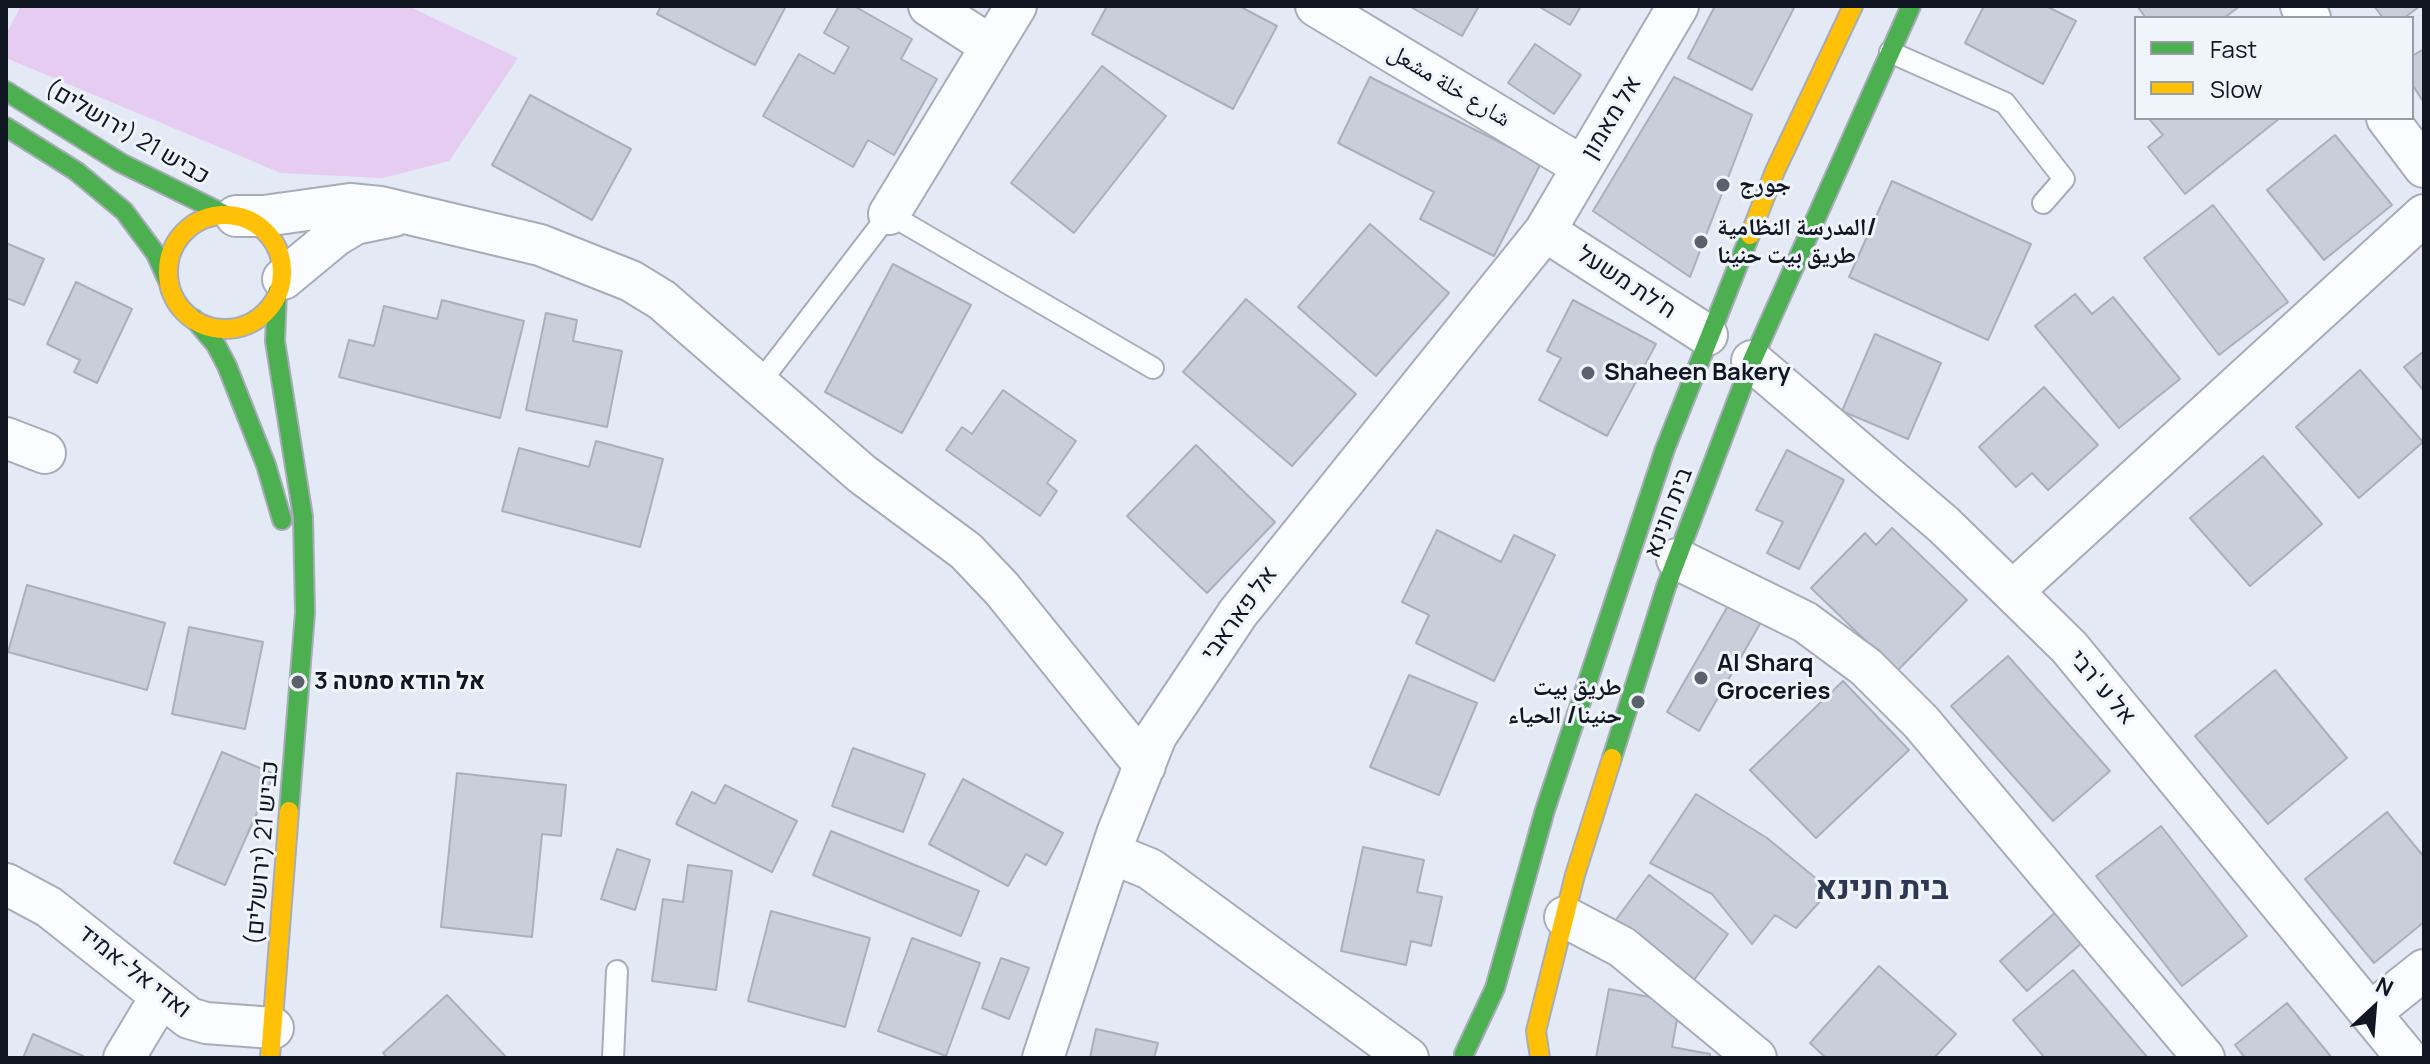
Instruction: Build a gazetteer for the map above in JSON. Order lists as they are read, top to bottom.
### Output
{
  "streets": {
    "street": [
      "شارع خلة مشعل",
      "אל מאמון",
      "כביש 21 (ירושלים)",
      "ח'לת משעל",
      "בית חנינא",
      "אל פאראבי",
      "אל ע 'רבי",
      "ואדי אל-אמיד"
    ]
  },
  "crossings": [
    ["شارع خلة مشعل", "אל מאמון"],
    ["אל מאמון", "ח'לת משעל"],
    ["אל מאמון", "אל פאראבי"],
    ["כביש 21 (ירושלים)", "ואדי אל-אמיד"],
    ["ח'לת משעל", "בית חנינא"],
    ["ח'לת משעל", "אל פאראבי"],
    ["בית חנינא", "אל ע 'רבי"]
  ],
  "districts": ["בית חנינא"],
  "places": [
    "جورج",
    "المدرسة النظامية/ طريق بيت حنينا",
    "Shaheen Bakery",
    "Al Sharq Groceries",
    "אל הודא סמטה 3",
    "طريق بيت حنينا/ الحياء"
  ],
  "legend": ["Fast", "Slow"],
  "north": "top right"
}
